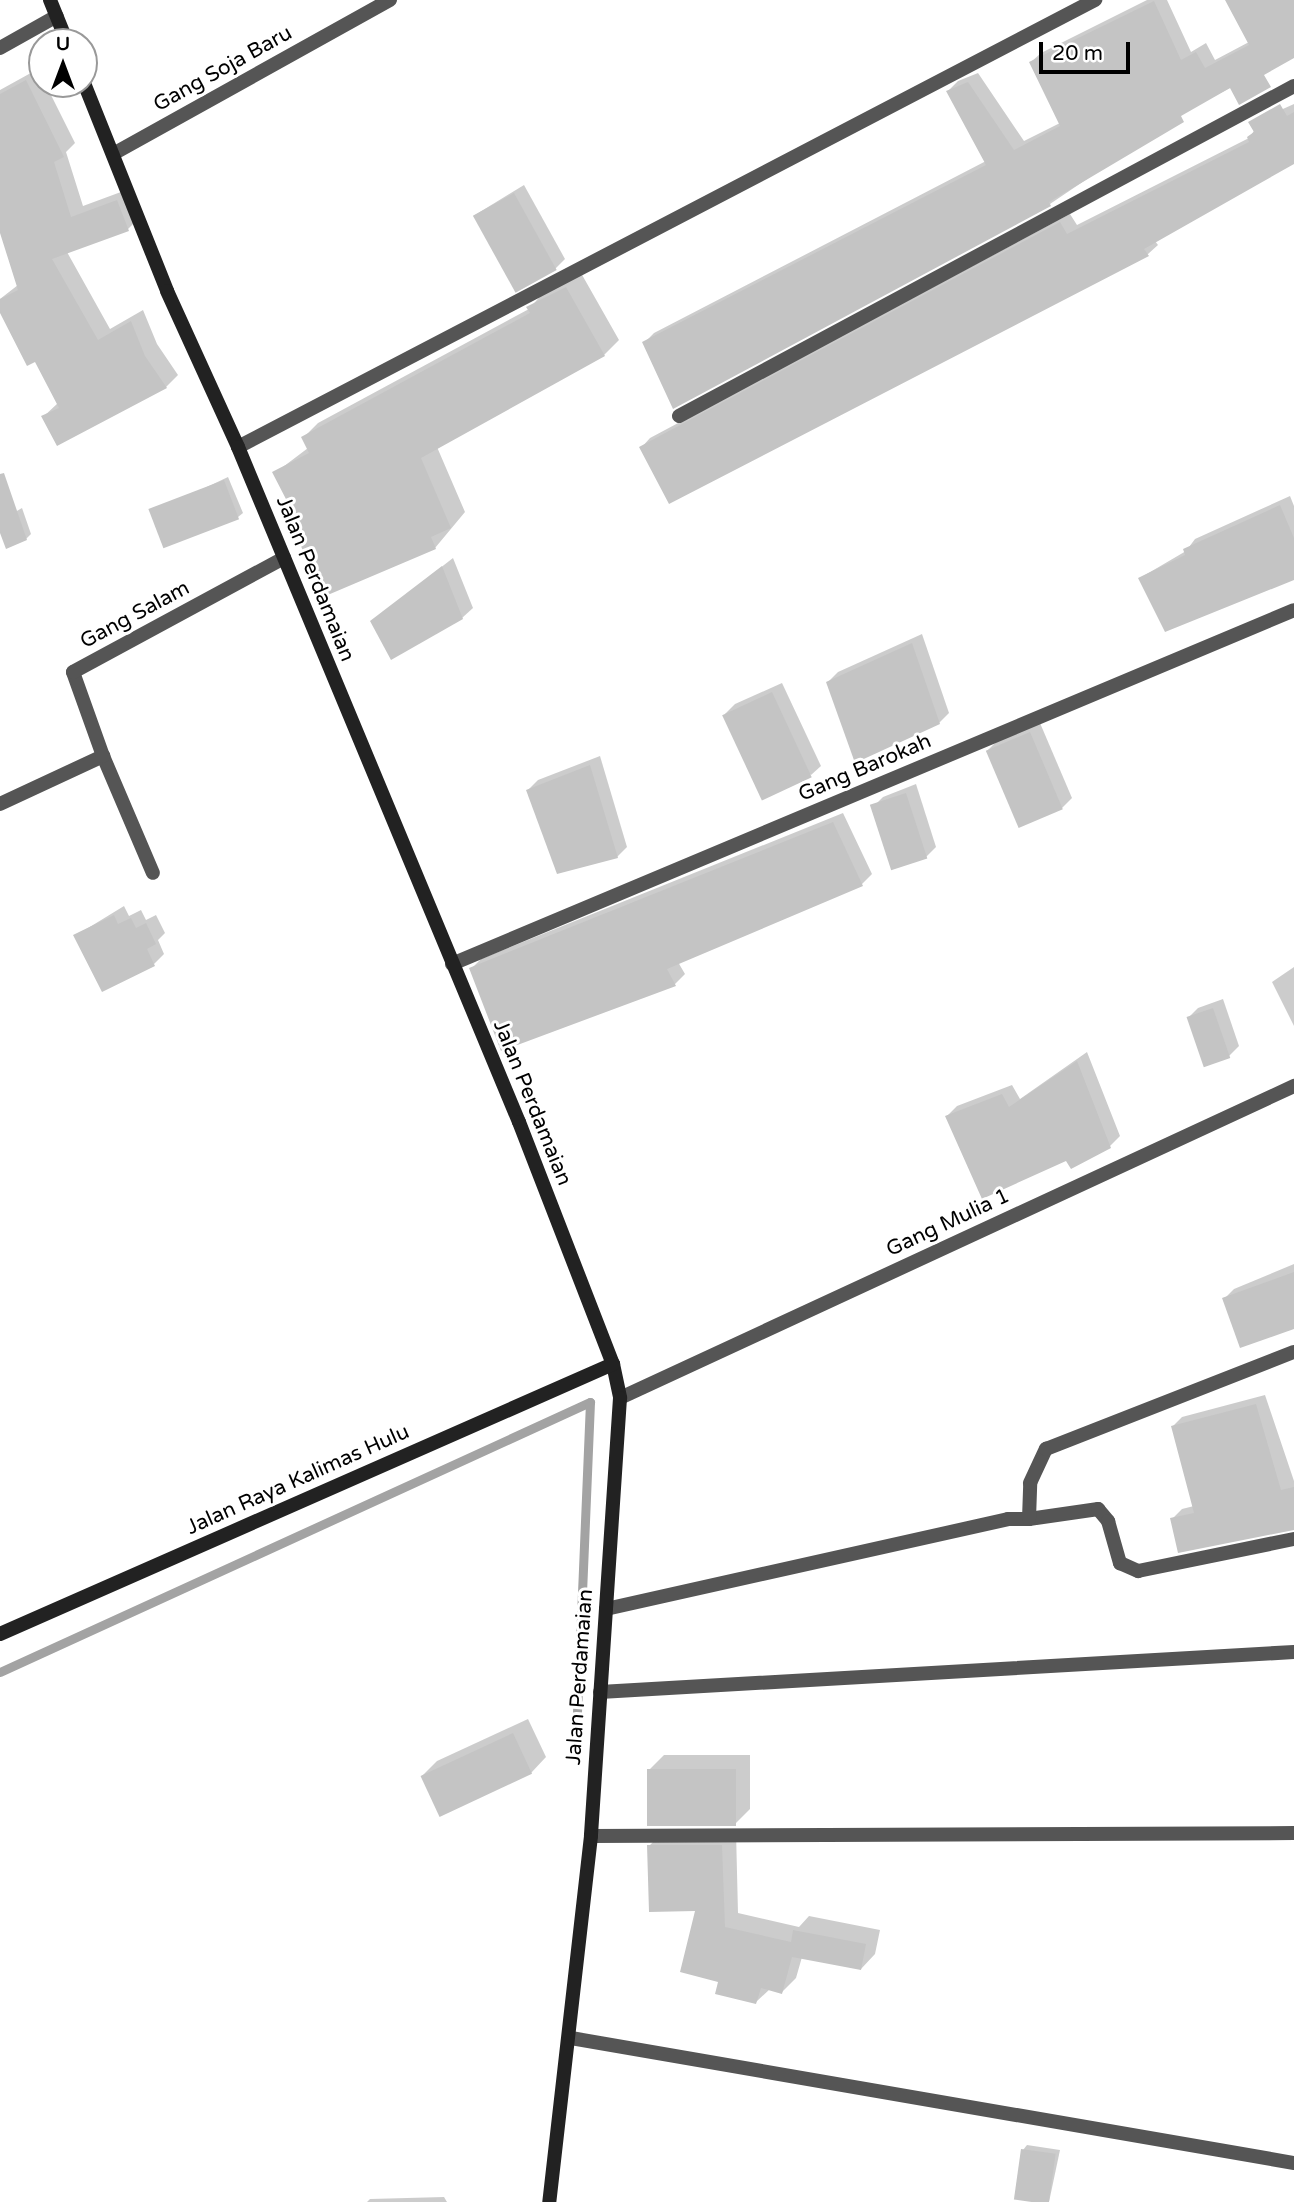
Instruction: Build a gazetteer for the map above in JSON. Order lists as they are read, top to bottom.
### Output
{
  "streets": {
    "street": [
      "Gang Soja Baru",
      "Jalan Perdamaian",
      "Gang Salam",
      "Gang Barokah",
      "Gang Mulia 1",
      "Jalan Raya Kalimas Hulu"
    ]
  },
  "crossings": [
    ["Gang Soja Baru", "Jalan Perdamaian"],
    ["Jalan Perdamaian", "Gang Salam"],
    ["Jalan Perdamaian", "Gang Barokah"],
    ["Jalan Perdamaian", "Gang Mulia 1"],
    ["Jalan Perdamaian", "Jalan Raya Kalimas Hulu"]
  ],
  "scale_bar": "20 m",
  "north": "top"
}
